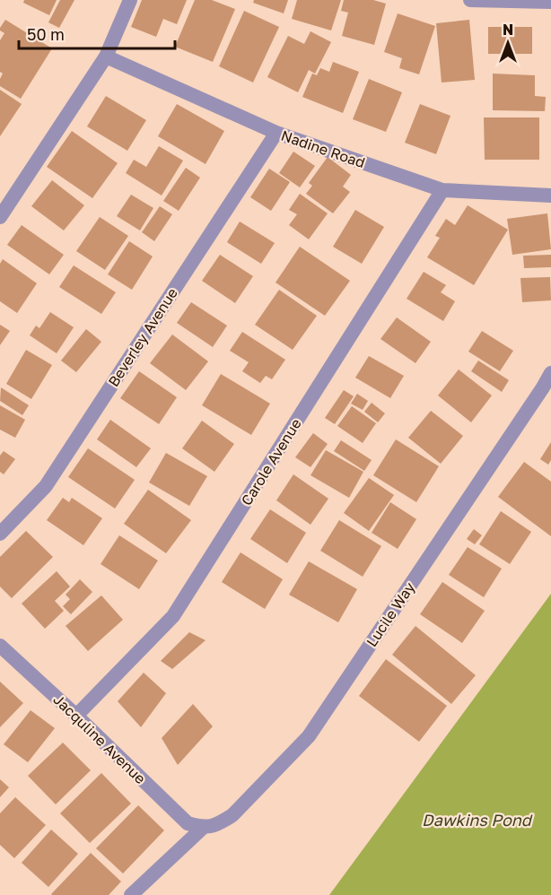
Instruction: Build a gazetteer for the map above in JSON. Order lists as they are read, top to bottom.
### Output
{
  "streets": {
    "street": [
      "Nadine Road",
      "Beverley Avenue",
      "Carole Avenue",
      "Lucile Way",
      "Jacquline Avenue"
    ]
  },
  "crossings": [
    ["Nadine Road", "Beverley Avenue"],
    ["Nadine Road", "Carole Avenue"],
    ["Carole Avenue", "Jacquline Avenue"],
    ["Lucile Way", "Jacquline Avenue"]
  ],
  "water": ["Dawkins Pond"],
  "scale_bar": "50 m",
  "north": "top"
}
